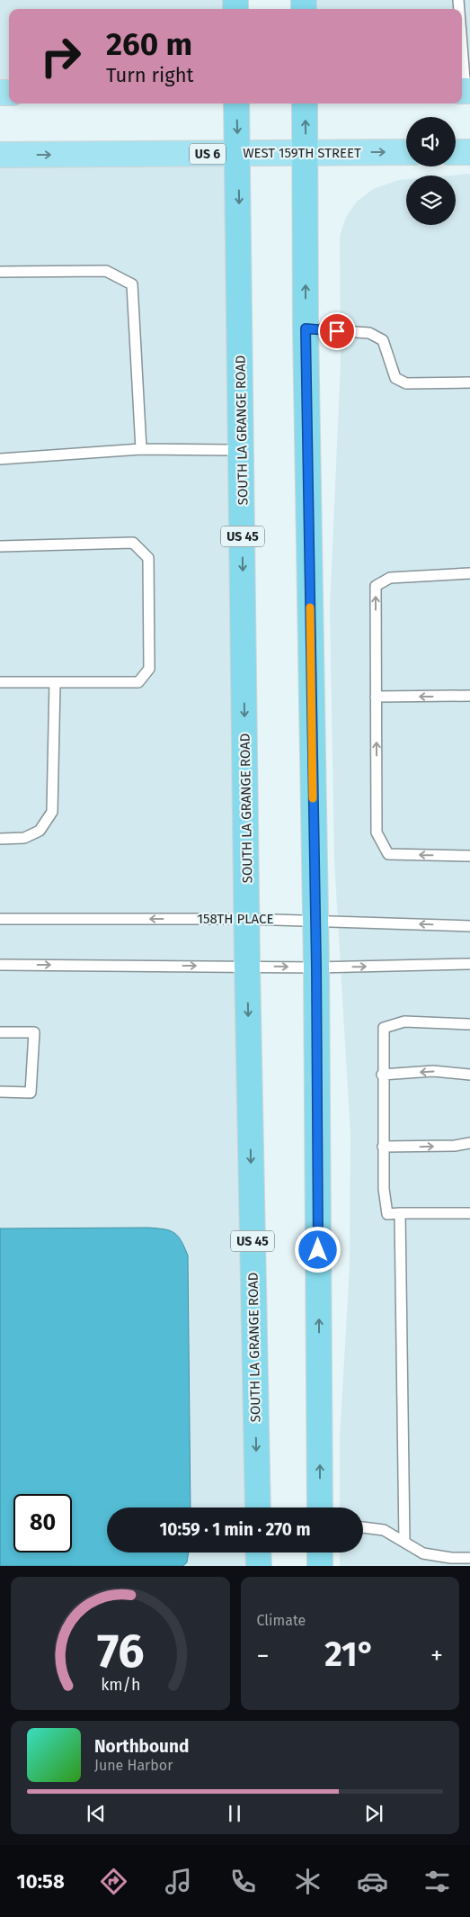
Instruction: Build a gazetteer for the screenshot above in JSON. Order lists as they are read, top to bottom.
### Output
{
  "streets": {
    "highway": ["SOUTH LA GRANGE ROAD", "US 45"],
    "main road": ["WEST 159TH STREET", "US 6"],
    "lane": ["158TH PLACE"]
  },
  "crossings": [
    ["WEST 159TH STREET", "SOUTH LA GRANGE ROAD"],
    ["SOUTH LA GRANGE ROAD", "158TH PLACE"]
  ],
  "one_way": ["WEST 159TH STREET"],
  "page": {
    "turn": ["260 m", "Turn right"],
    "limit": "80",
    "trip": "10:59 · 1 min · 270 m",
    "tile": "Climate",
    "heat": ["−", "21°", "+"],
    "song": ["Northbound", "June Harbor"],
    "tabs": "10:58",
    "gauge": ["76", "km/h"]
  }
}
